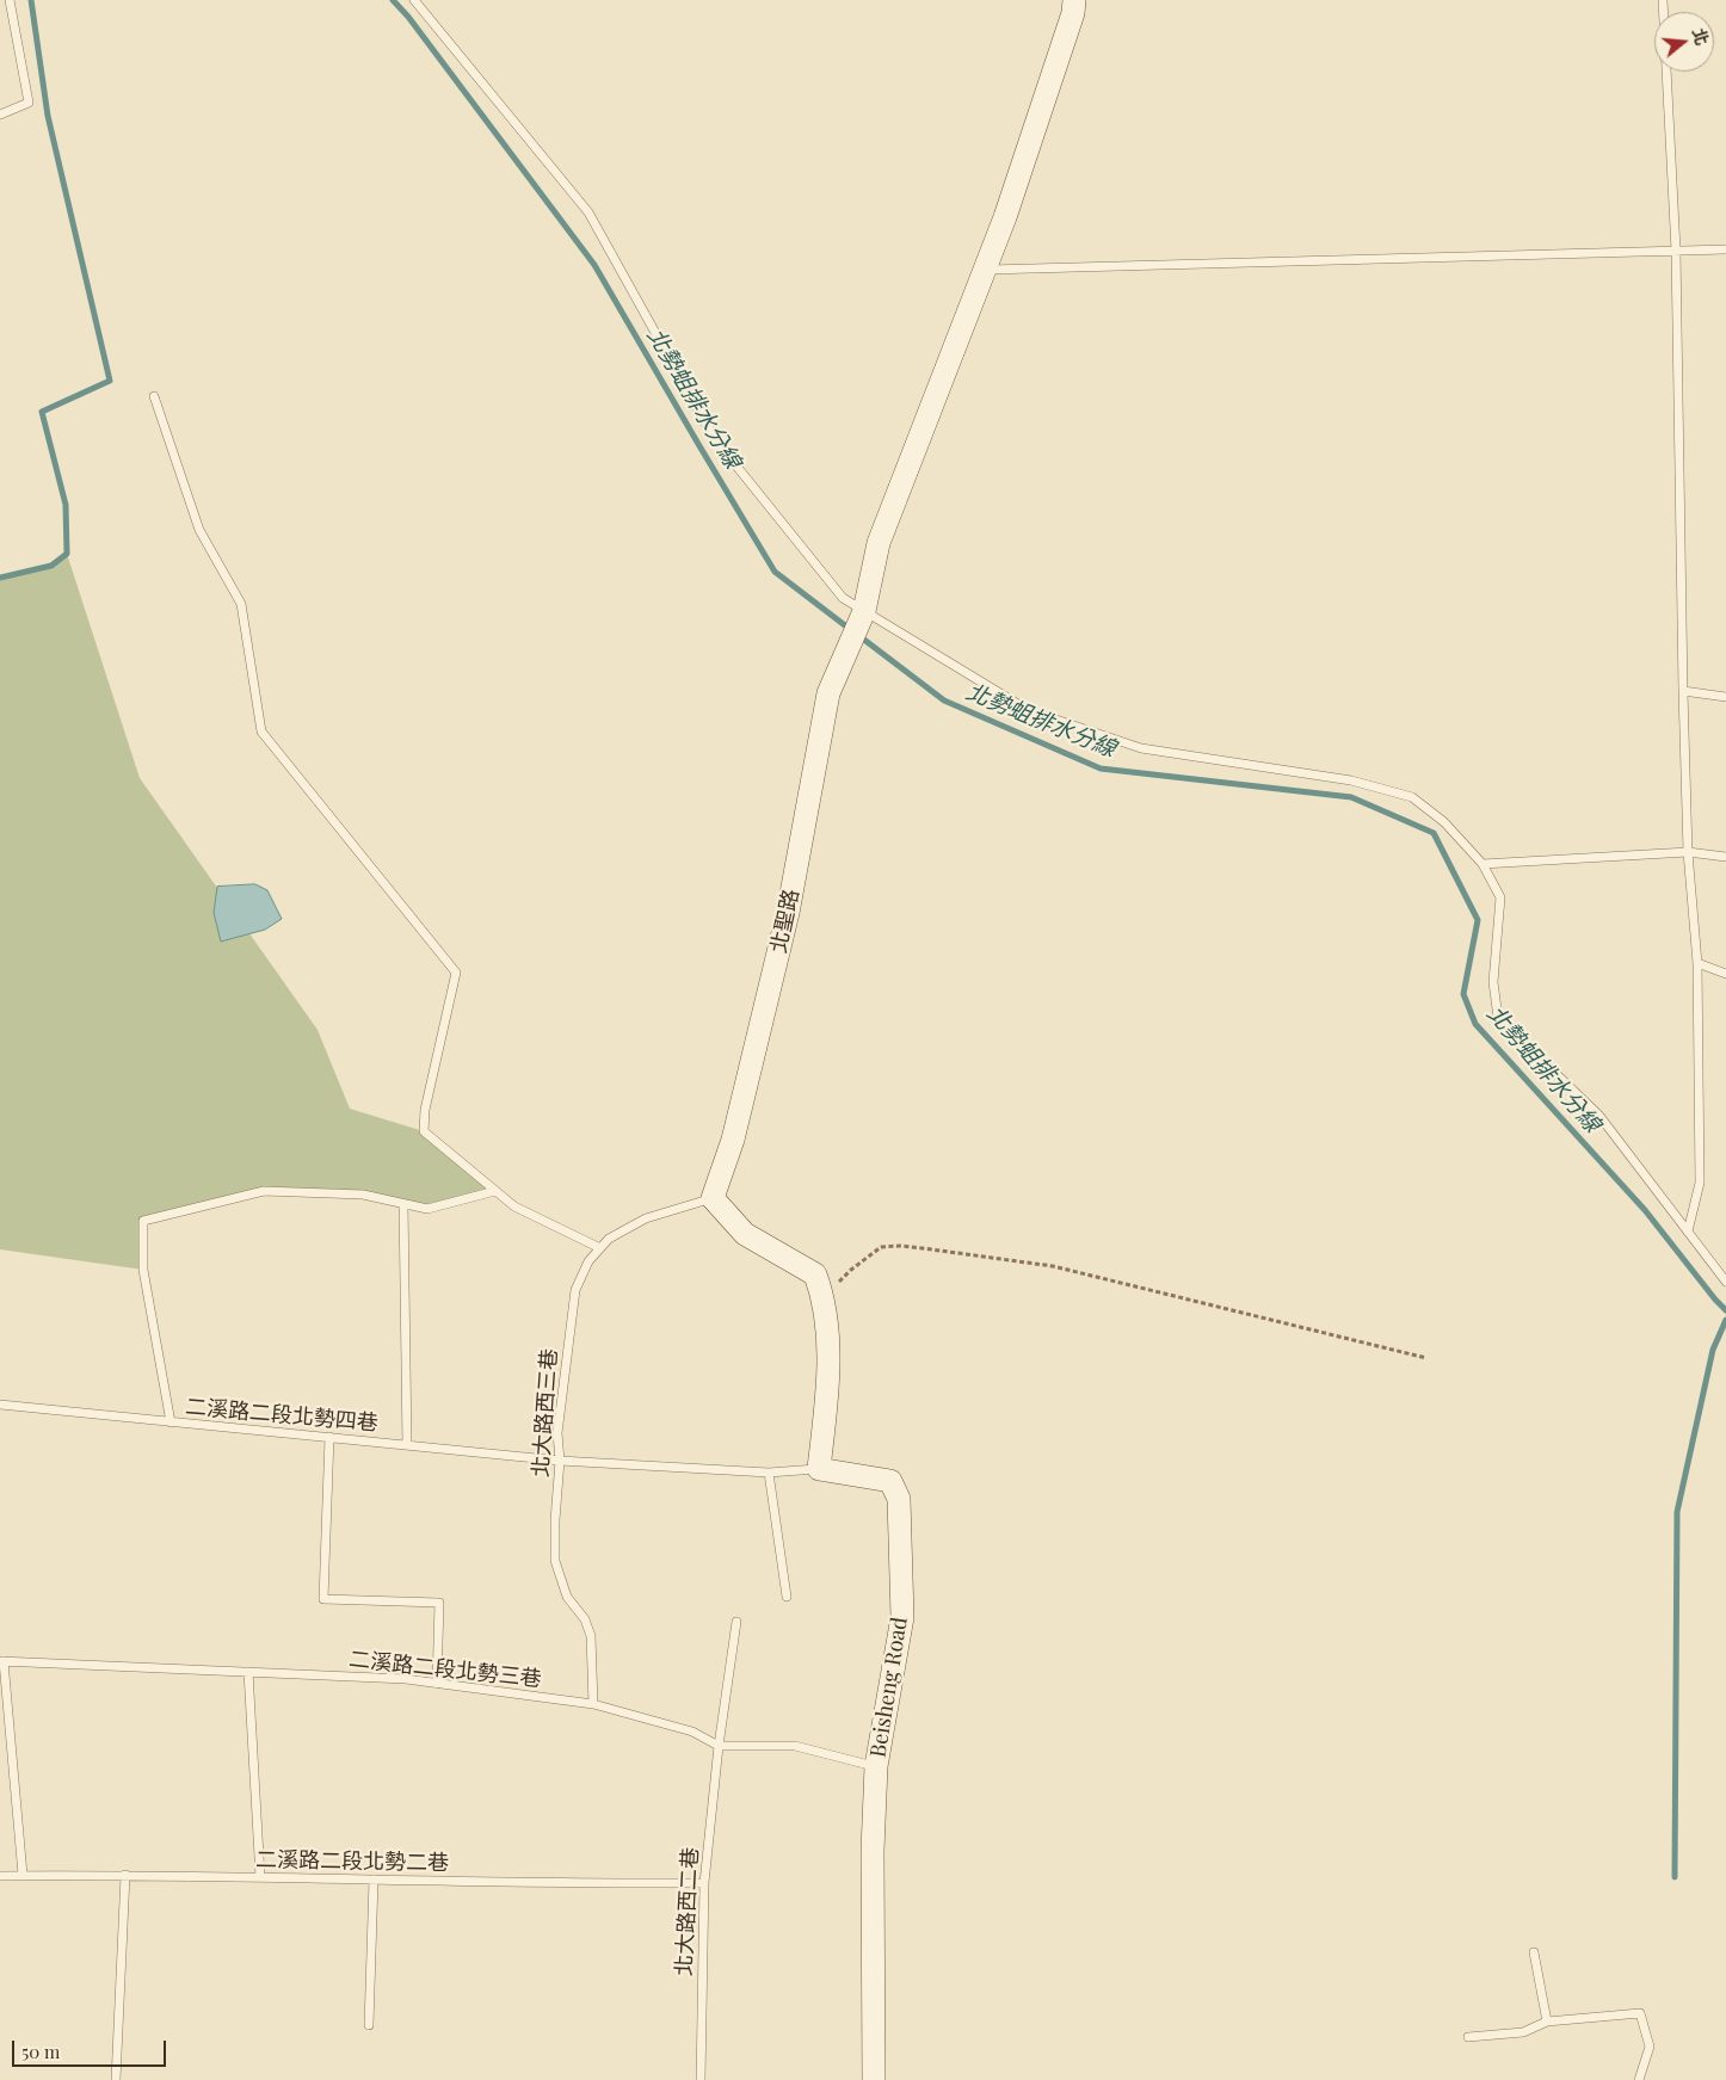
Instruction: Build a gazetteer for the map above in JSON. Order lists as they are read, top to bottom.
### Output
{
  "streets": {
    "street": ["北聖路", "Beisheng Road"],
    "lane": [
      "北大路西三巷",
      "二溪路二段北勢四巷",
      "二溪路二段北勢三巷",
      "二溪路二段北勢二巷",
      "北大路西二巷"
    ]
  },
  "crossings": [
    ["北聖路", "北大路西三巷"],
    ["北大路西三巷", "二溪路二段北勢四巷"],
    ["北大路西三巷", "二溪路二段北勢三巷"],
    ["二溪路二段北勢四巷", "Beisheng Road"],
    ["二溪路二段北勢三巷", "北大路西二巷"],
    ["二溪路二段北勢二巷", "北大路西二巷"]
  ],
  "water": ["北勢蛆排水分線"],
  "scale_bar": "50 m",
  "north": "right"
}
